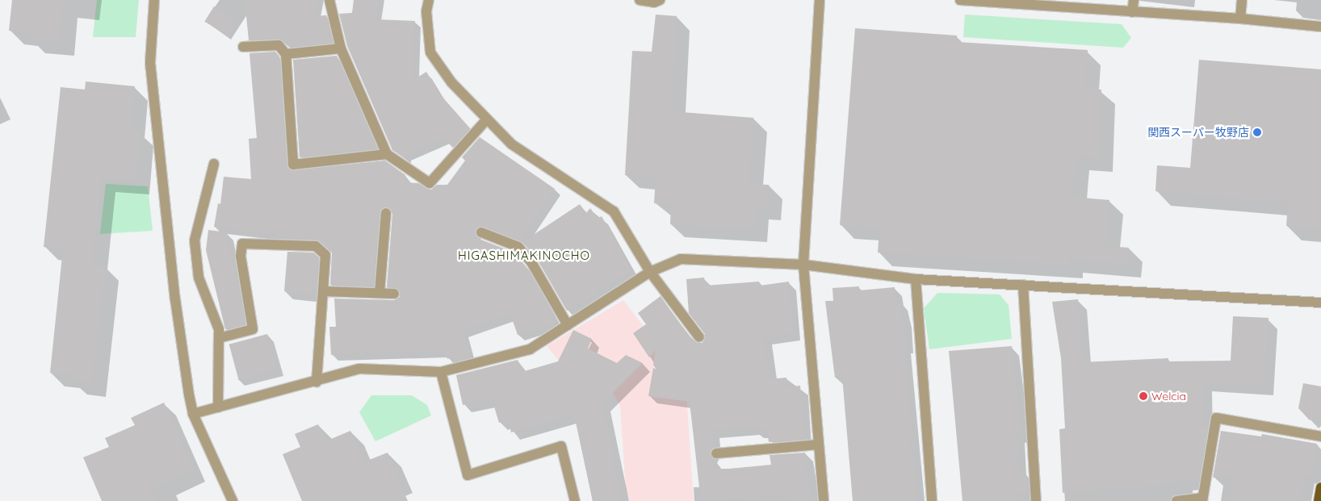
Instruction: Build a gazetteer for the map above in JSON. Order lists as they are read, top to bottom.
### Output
{
  "districts": ["HIGASHIMAKINOCHO"],
  "places": ["関西スーパー牧野店", "Welcia"]
}
